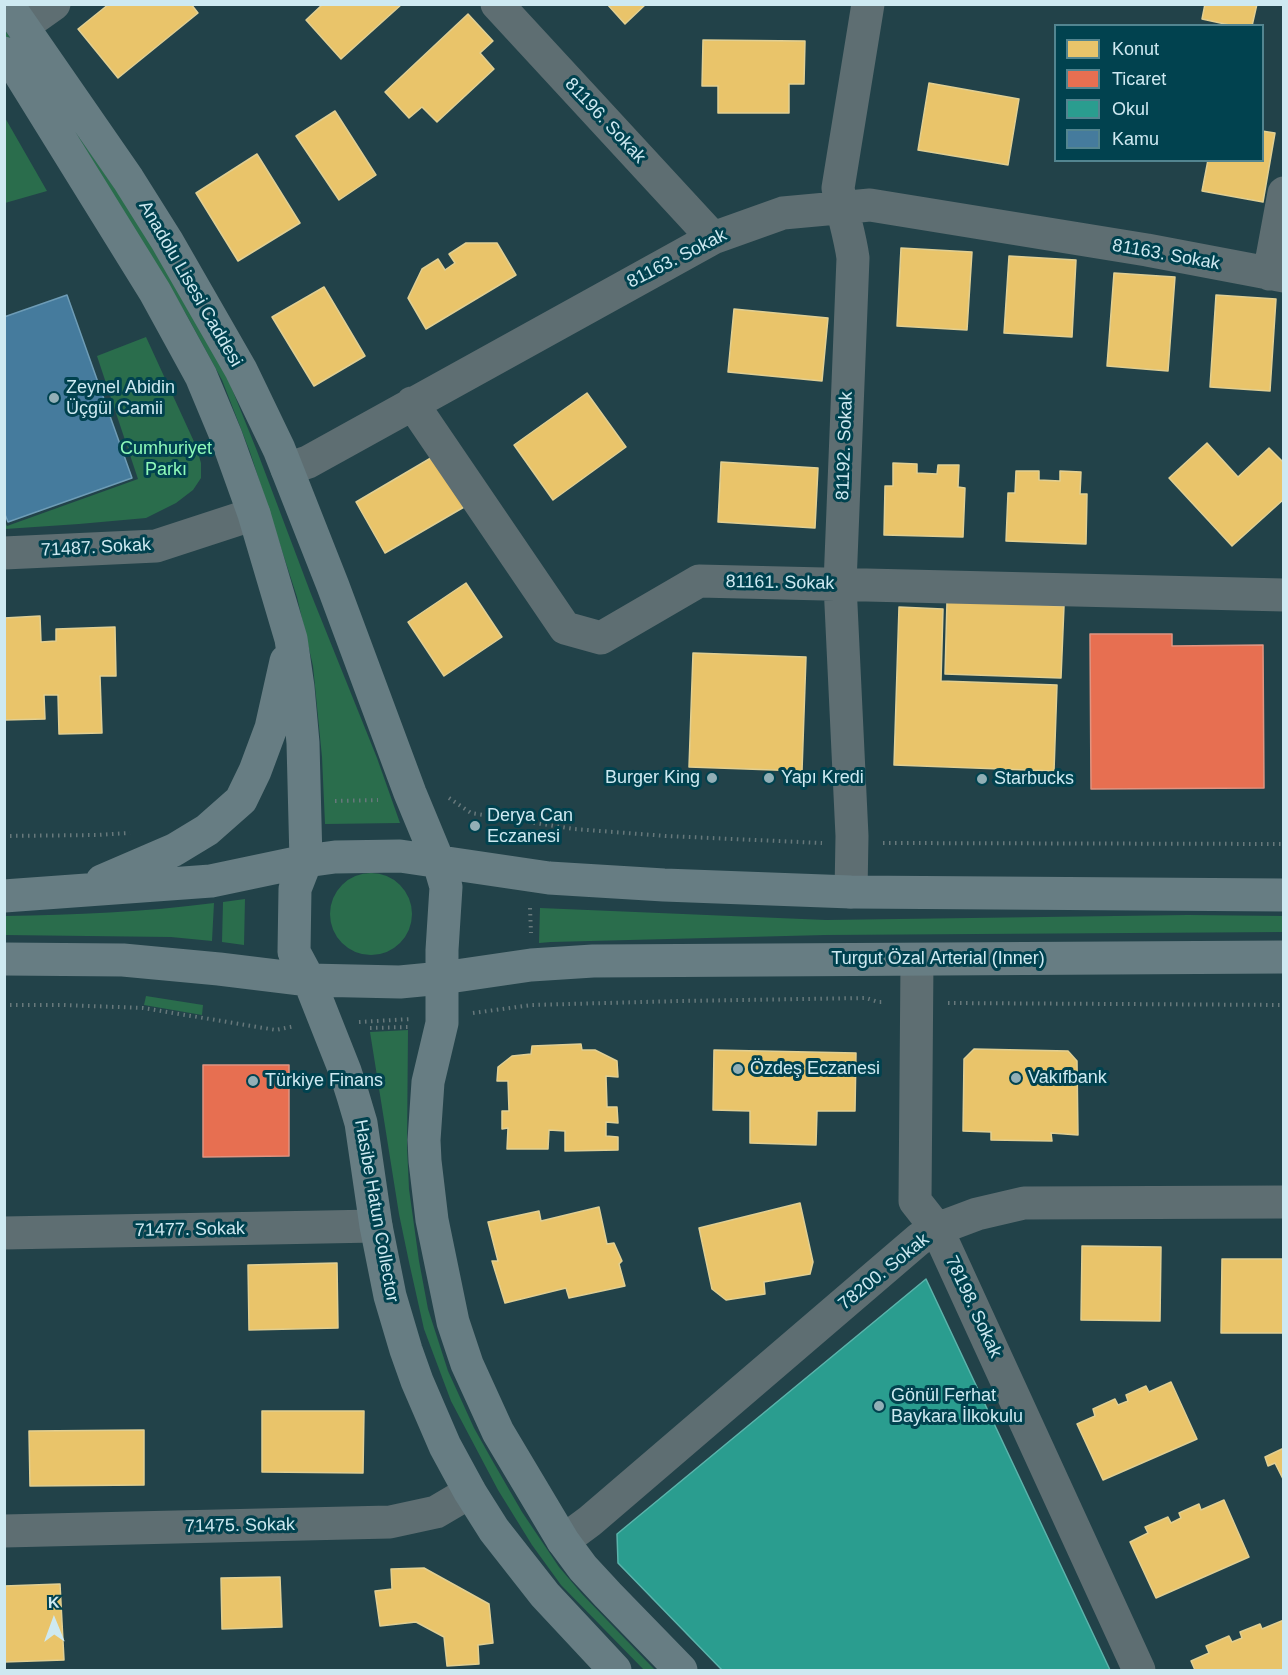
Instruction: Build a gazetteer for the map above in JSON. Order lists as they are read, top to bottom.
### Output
{
  "streets": {
    "main road": ["Anadolu Lisesi Caddesi", "Turgut Özal Arterial (Inner)", "Hasibe Hatun Collector"],
    "street": [
      "81196. Sokak",
      "81163. Sokak",
      "81192. Sokak",
      "71487. Sokak",
      "81161. Sokak",
      "71477. Sokak",
      "78200. Sokak",
      "78198. Sokak",
      "71475. Sokak"
    ]
  },
  "crossings": [
    ["81196. Sokak", "81163. Sokak"],
    ["81163. Sokak", "Anadolu Lisesi Caddesi"],
    ["81163. Sokak", "81192. Sokak"],
    ["81163. Sokak", "81161. Sokak"],
    ["Anadolu Lisesi Caddesi", "71487. Sokak"],
    ["Anadolu Lisesi Caddesi", "Turgut Özal Arterial (Inner)"],
    ["Anadolu Lisesi Caddesi", "Hasibe Hatun Collector"],
    ["81192. Sokak", "81161. Sokak"],
    ["Turgut Özal Arterial (Inner)", "Hasibe Hatun Collector"],
    ["Turgut Özal Arterial (Inner)", "78198. Sokak"],
    ["Hasibe Hatun Collector", "71477. Sokak"],
    ["Hasibe Hatun Collector", "71475. Sokak"],
    ["78200. Sokak", "78198. Sokak"]
  ],
  "parks": ["Cumhuriyet Parkı"],
  "places": [
    "Zeynel Abidin Üçgül Camii",
    "Burger King",
    "Yapı Kredi",
    "Starbucks",
    "Derya Can Eczanesi",
    "Özdeş Eczanesi",
    "Vakıfbank",
    "Türkiye Finans",
    "Gönül Ferhat Baykara İlkokulu"
  ],
  "legend": [
    "Konut",
    "Ticaret",
    "Okul",
    "Kamu"
  ],
  "north": "top"
}
